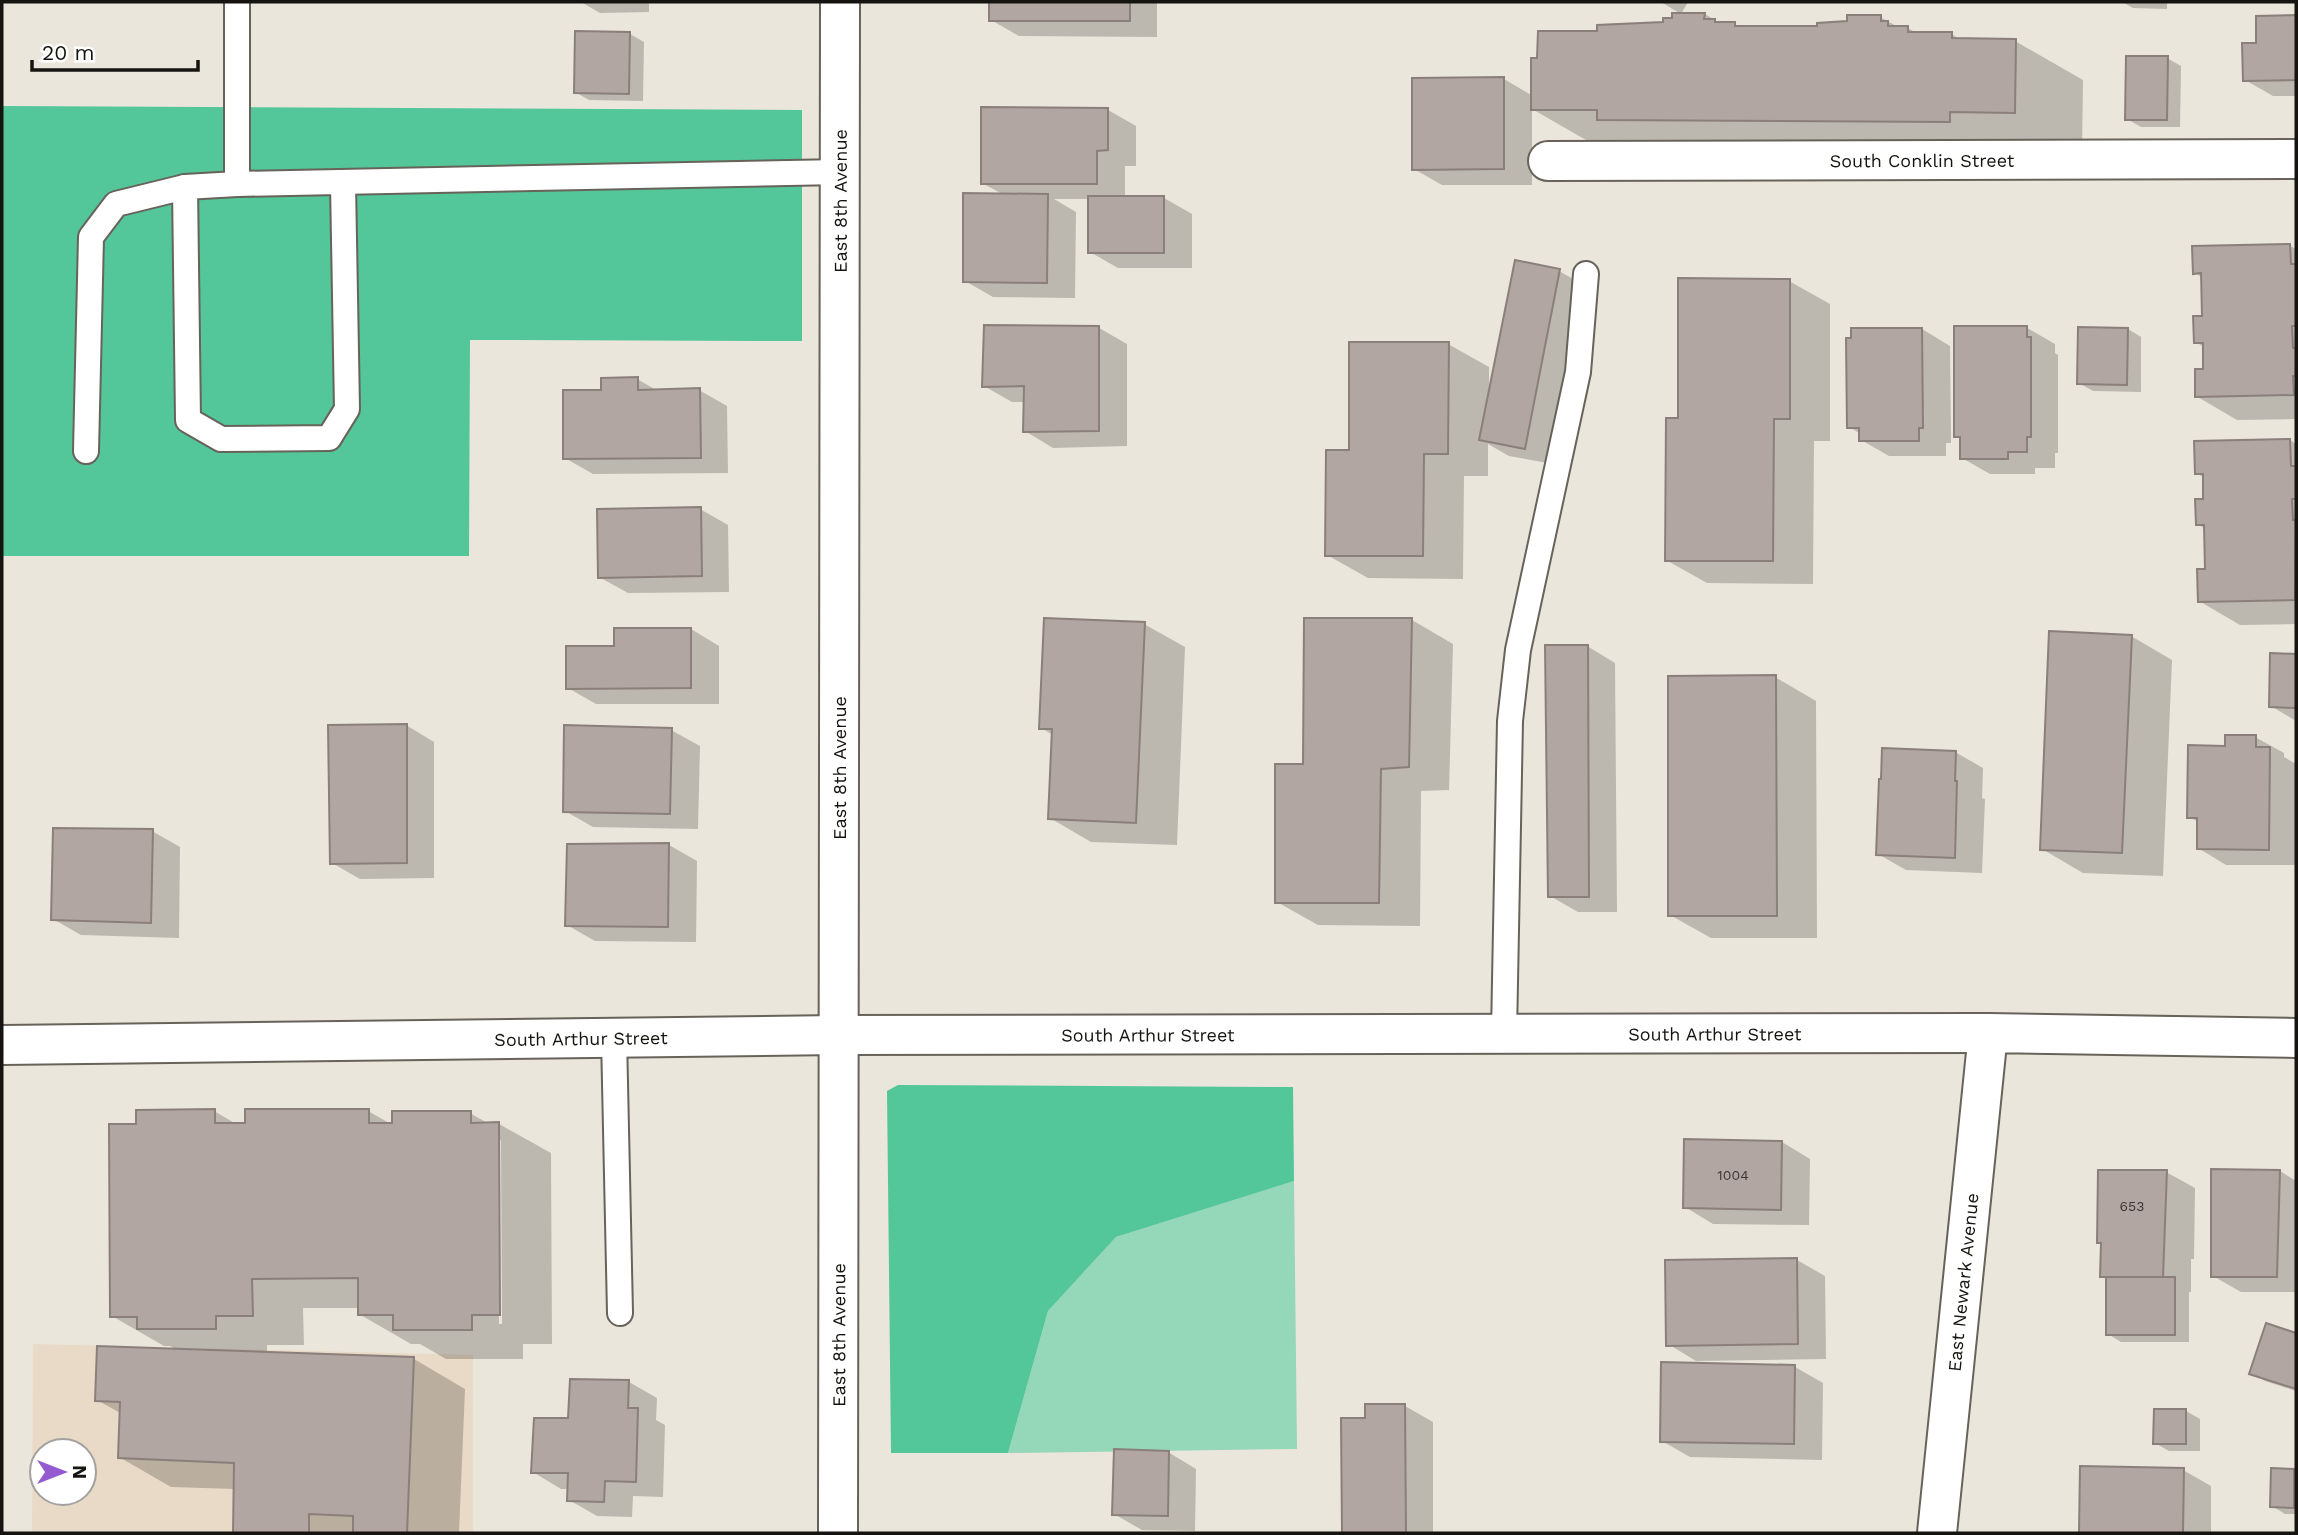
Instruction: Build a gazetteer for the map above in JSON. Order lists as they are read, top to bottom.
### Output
{
  "streets": {
    "street": [
      "South Conklin Street",
      "East 8th Avenue",
      "South Arthur Street",
      "East Newark Avenue"
    ]
  },
  "crossings": [
    ["East 8th Avenue", "South Arthur Street"],
    ["South Arthur Street", "East Newark Avenue"]
  ],
  "house_numbers": ["1004", "653"],
  "scale_bar": "20 m",
  "north": "right"
}
